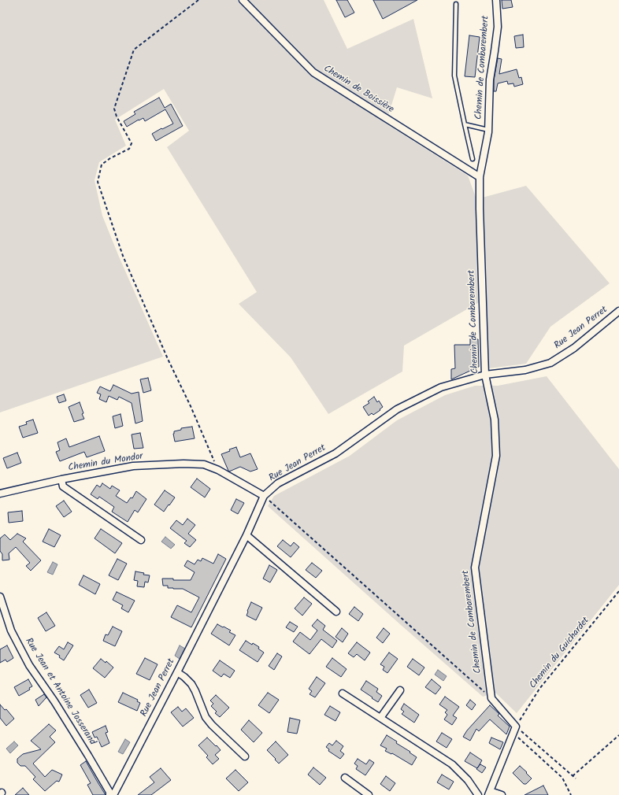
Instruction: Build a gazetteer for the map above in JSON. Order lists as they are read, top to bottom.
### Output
{
  "streets": {
    "street": [
      "Chemin de Combarembert",
      "Chemin de Boissière",
      "Rue Jean Perret",
      "Chemin du Mondor",
      "Rue Jean et Antoine Josserand"
    ],
    "path": ["Chemin du Guichardet"]
  },
  "crossings": [
    ["Chemin de Combarembert", "Chemin de Boissière"],
    ["Chemin de Combarembert", "Rue Jean Perret"],
    ["Rue Jean Perret", "Chemin du Mondor"]
  ]
}
